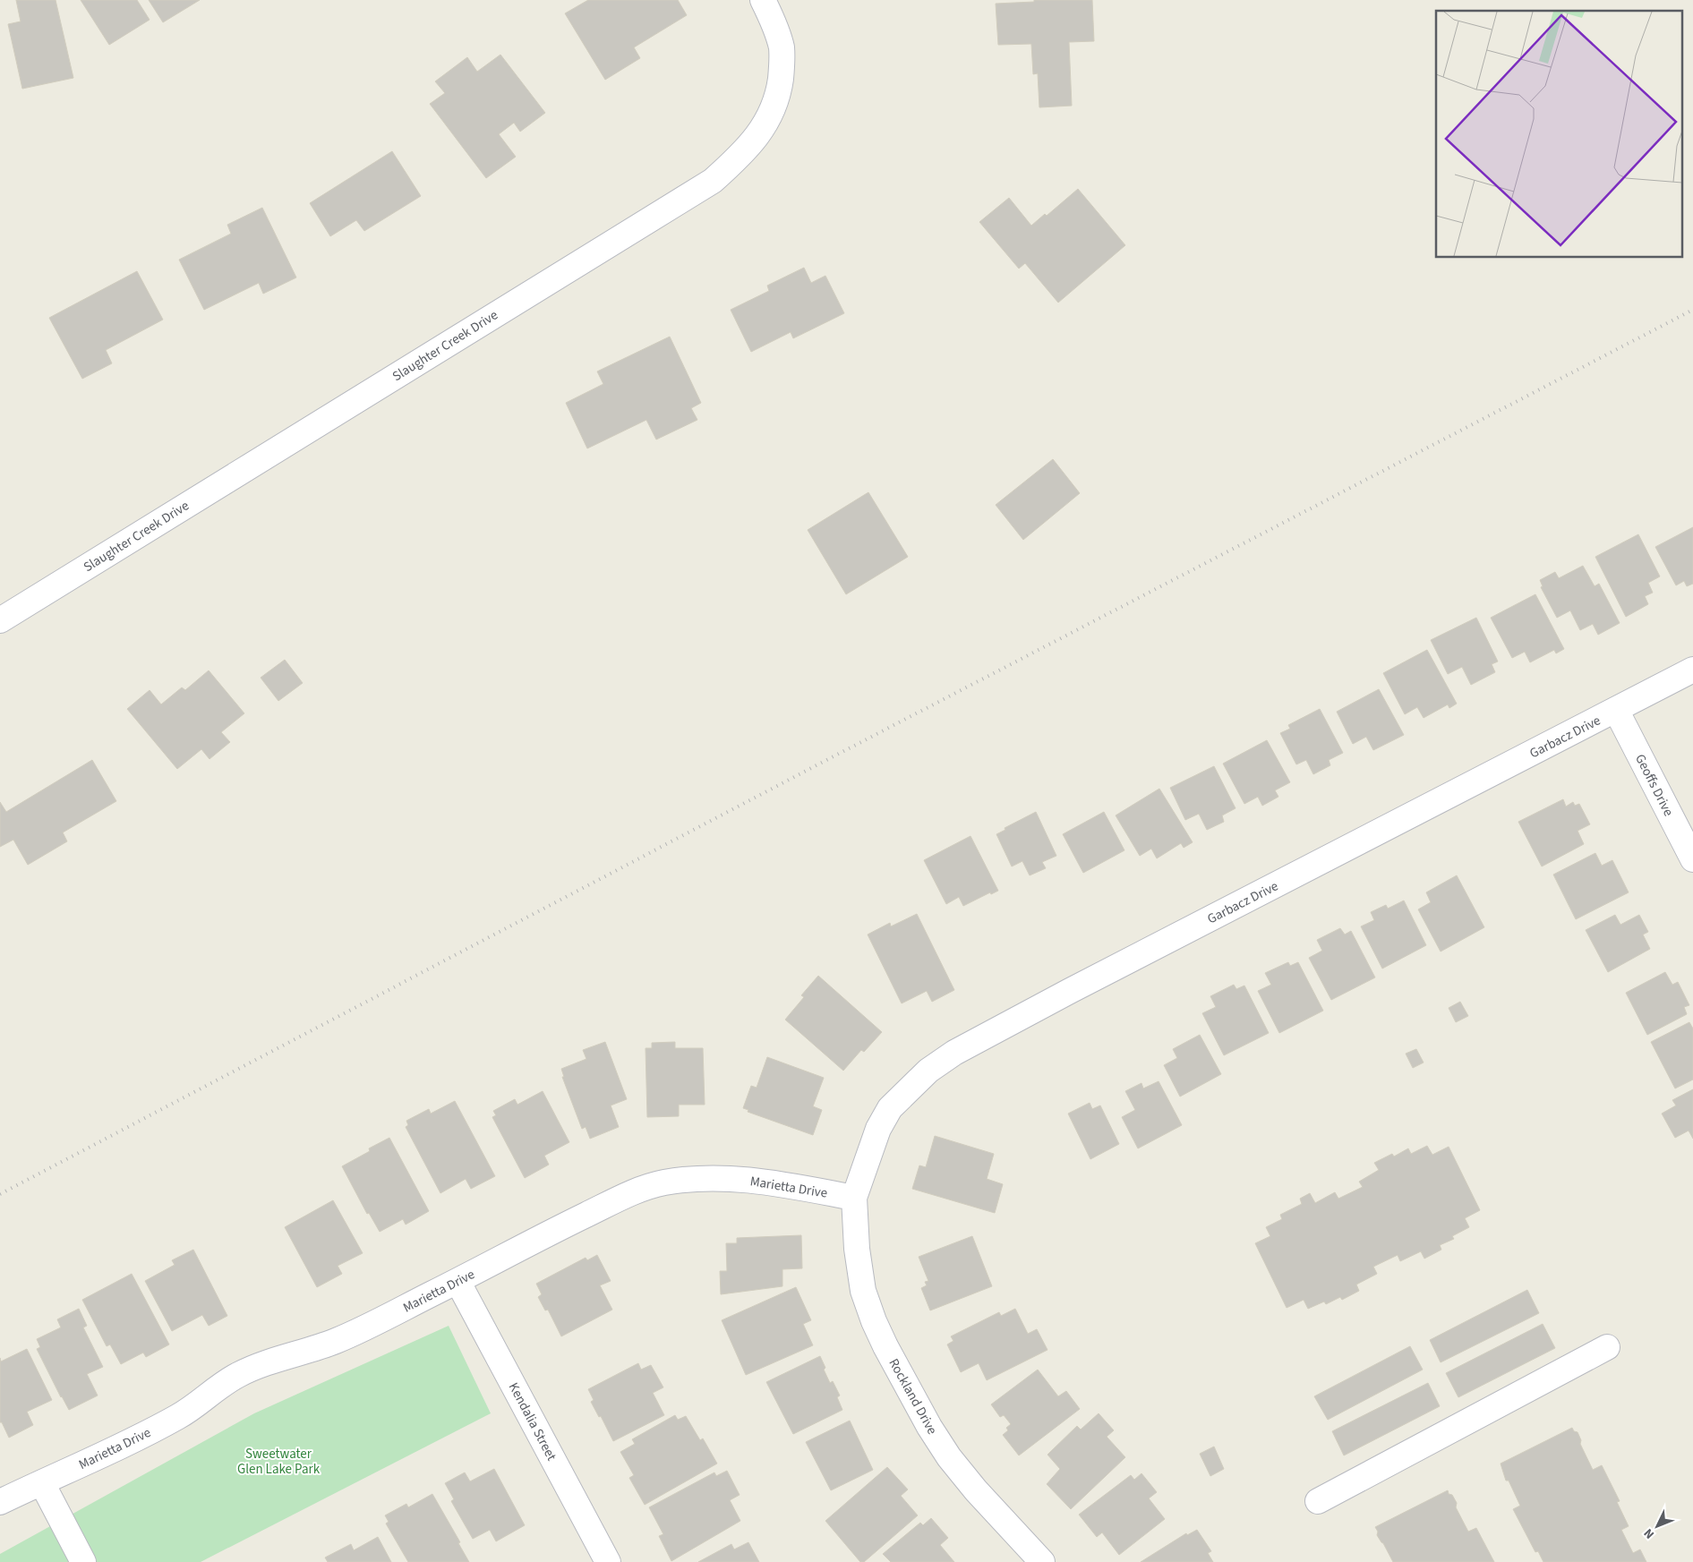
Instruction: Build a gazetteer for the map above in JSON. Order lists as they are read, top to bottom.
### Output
{
  "streets": {
    "street": [
      "Slaughter Creek Drive",
      "Garbacz Drive",
      "Geoffs Drive",
      "Marietta Drive",
      "Rockland Drive",
      "Kendalia Street"
    ]
  },
  "crossings": [
    ["Garbacz Drive", "Geoffs Drive"],
    ["Garbacz Drive", "Marietta Drive"],
    ["Garbacz Drive", "Rockland Drive"],
    ["Marietta Drive", "Rockland Drive"],
    ["Marietta Drive", "Kendalia Street"]
  ],
  "parks": ["Sweetwater Glen Lake Park"],
  "north": "bottom left"
}
